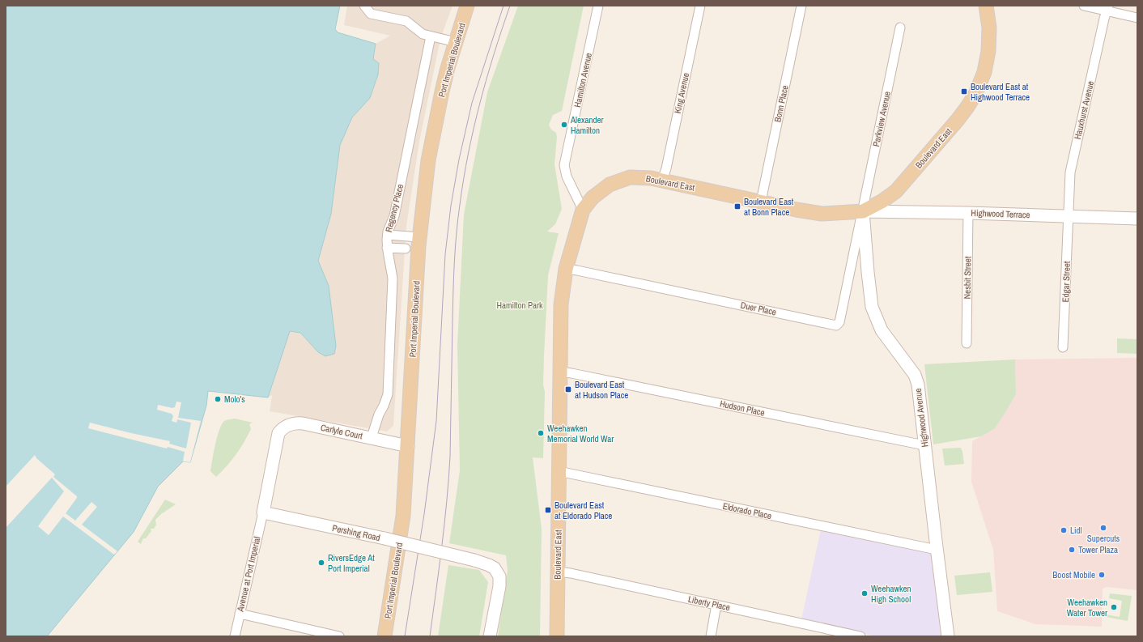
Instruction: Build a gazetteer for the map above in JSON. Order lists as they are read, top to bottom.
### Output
{
  "streets": {
    "main road": ["Port Imperial Boulevard", "Boulevard East"],
    "street": [
      "Hamilton Avenue",
      "King Avenue",
      "Bonn Place",
      "Hauxhurst Avenue",
      "Parkview Avenue",
      "Regency Place",
      "Highwood Terrace",
      "Nesbit Street",
      "Edgar Street",
      "Duer Place",
      "Hudson Place",
      "Highwood Avenue",
      "Carlyle Court",
      "Eldorado Place",
      "Pershing Road",
      "Avenue at Port Imperial",
      "Liberty Place"
    ]
  },
  "crossings": [
    ["Port Imperial Boulevard", "Carlyle Court"],
    ["Hamilton Avenue", "Boulevard East"],
    ["King Avenue", "Boulevard East"],
    ["Bonn Place", "Boulevard East"],
    ["Hauxhurst Avenue", "Highwood Terrace"],
    ["Hauxhurst Avenue", "Edgar Street"],
    ["Parkview Avenue", "Boulevard East"],
    ["Parkview Avenue", "Highwood Terrace"],
    ["Parkview Avenue", "Duer Place"],
    ["Parkview Avenue", "Highwood Avenue"],
    ["Boulevard East", "Highwood Terrace"],
    ["Boulevard East", "Duer Place"],
    ["Boulevard East", "Hudson Place"],
    ["Boulevard East", "Highwood Avenue"],
    ["Boulevard East", "Eldorado Place"],
    ["Boulevard East", "Liberty Place"],
    ["Regency Place", "Carlyle Court"],
    ["Highwood Terrace", "Nesbit Street"],
    ["Highwood Terrace", "Edgar Street"],
    ["Highwood Terrace", "Duer Place"],
    ["Highwood Terrace", "Highwood Avenue"],
    ["Duer Place", "Highwood Avenue"],
    ["Hudson Place", "Highwood Avenue"],
    ["Highwood Avenue", "Eldorado Place"],
    ["Carlyle Court", "Pershing Road"],
    ["Carlyle Court", "Avenue at Port Imperial"],
    ["Pershing Road", "Avenue at Port Imperial"]
  ],
  "parks": ["Hamilton Park"],
  "places": {
    "transit": [
      "Boulevard East at Highwood Terrace",
      "Boulevard East at Bonn Place",
      "Boulevard East at Hudson Place",
      "Boulevard East at Eldorado Place"
    ],
    "other": [
      "Alexander Hamilton",
      "Molo's",
      "Weehawken Memorial World War",
      "Supercuts",
      "Lidl",
      "Tower Plaza",
      "RiversEdge At Port Imperial",
      "Boost Mobile",
      "Weehawken High School",
      "Weehawken Water Tower"
    ]
  }
}
